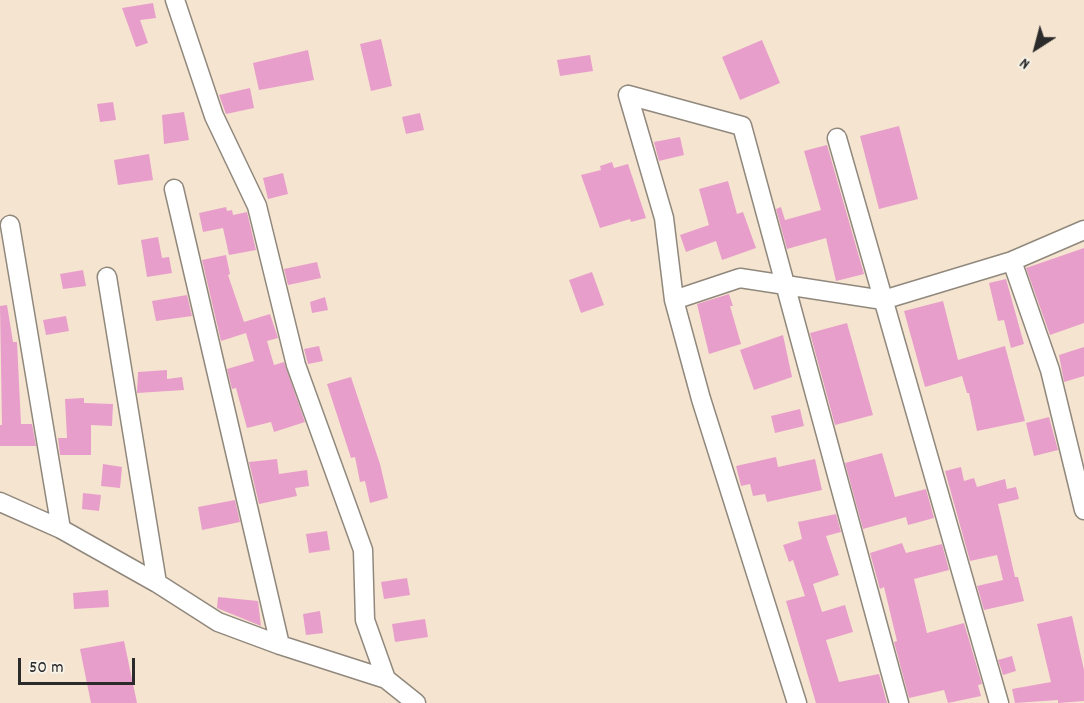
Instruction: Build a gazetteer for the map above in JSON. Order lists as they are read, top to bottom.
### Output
{
  "scale_bar": "50 m",
  "north": "bottom left"
}
